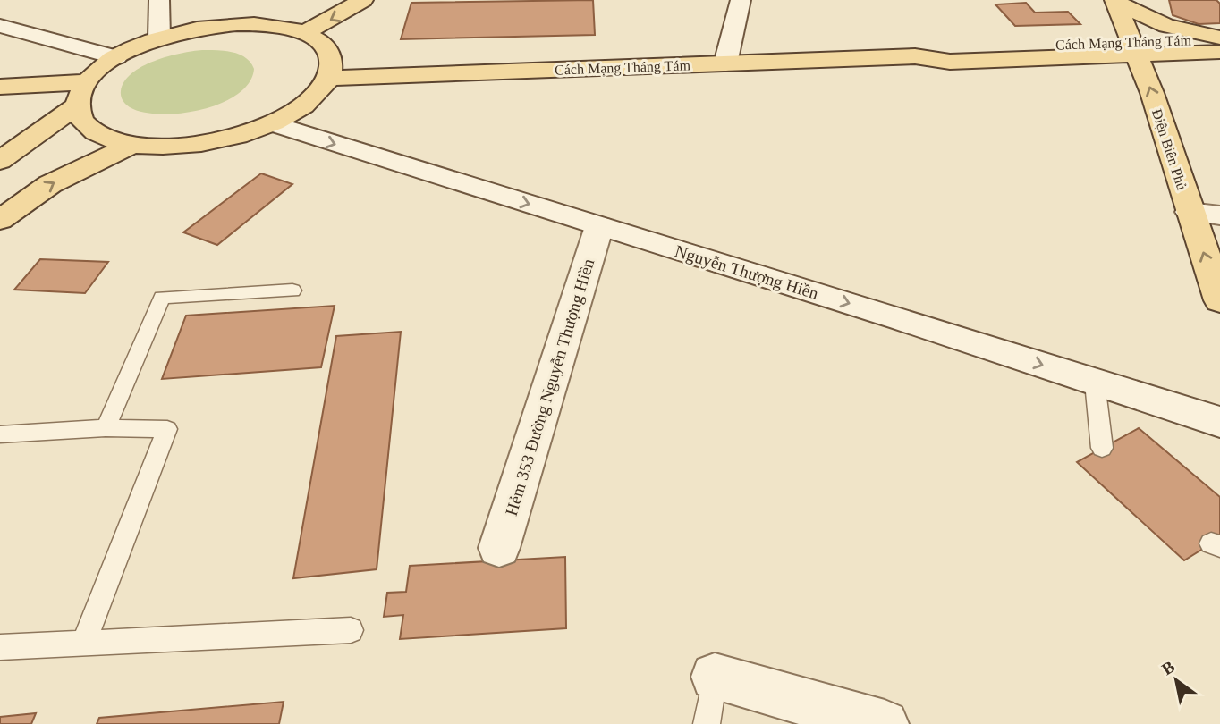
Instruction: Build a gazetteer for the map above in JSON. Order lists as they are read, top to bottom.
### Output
{
  "streets": {
    "main road": ["Cách Mạng Tháng Tám", "Điện Biên Phủ"],
    "street": ["Nguyễn Thượng Hiền", "Hẻm 353 Đường Nguyễn Thượng Hiền"]
  },
  "crossings": [
    ["Cách Mạng Tháng Tám", "Điện Biên Phủ"],
    ["Nguyễn Thượng Hiền", "Hẻm 353 Đường Nguyễn Thượng Hiền"]
  ],
  "one_way": ["Điện Biên Phủ", "Nguyễn Thượng Hiền"],
  "north": "top left"
}
